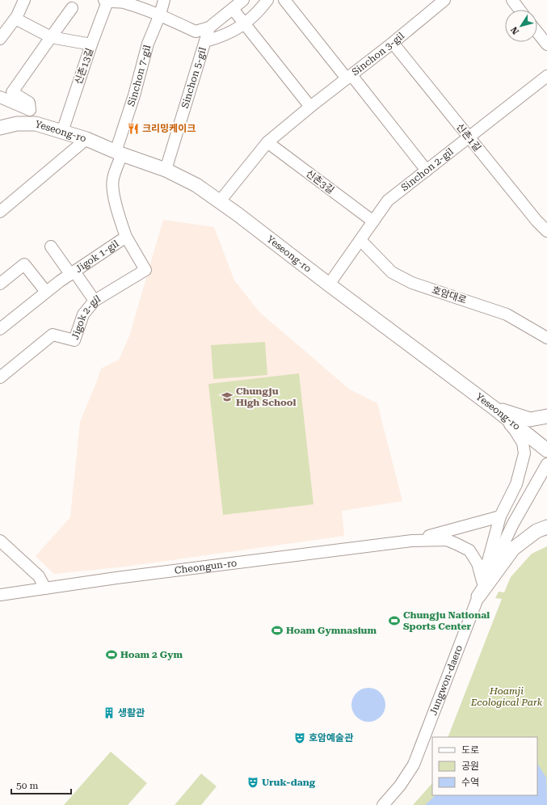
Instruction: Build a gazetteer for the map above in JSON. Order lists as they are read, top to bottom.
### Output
{
  "streets": {
    "main road": ["Yeseong-ro"],
    "street": [
      "Sinchon 3-gil",
      "신촌13길",
      "Sinchon 7-gil",
      "Sinchon 5-gil",
      "신촌1길",
      "Sinchon 2-gil",
      "신촌3길",
      "Jigok 1-gil",
      "호암대로",
      "Jigok 2-gil",
      "Cheongun-ro",
      "Jungwon-daero"
    ]
  },
  "crossings": [
    ["Sinchon 3-gil", "Yeseong-ro"],
    ["Sinchon 3-gil", "신촌1길"],
    ["Sinchon 3-gil", "신촌3길"],
    ["신촌13길", "Yeseong-ro"],
    ["Sinchon 7-gil", "Yeseong-ro"],
    ["Sinchon 7-gil", "Jigok 1-gil"],
    ["Sinchon 5-gil", "Yeseong-ro"],
    ["Yeseong-ro", "Sinchon 2-gil"],
    ["Yeseong-ro", "Jigok 1-gil"],
    ["신촌1길", "Sinchon 2-gil"],
    ["Sinchon 2-gil", "신촌3길"],
    ["Sinchon 2-gil", "호암대로"],
    ["Jigok 1-gil", "Jigok 2-gil"]
  ],
  "parks": ["Hoamji Ecological Park"],
  "places": {
    "restaurant": ["크리밍케이크"],
    "school or university": ["Chungju High School"],
    "sports": ["Chungju National Sports Center", "Hoam Gymnasium", "Hoam 2 Gym"],
    "building": ["생활관"],
    "theatre": ["호암예술관", "Uruk-dang"]
  },
  "legend": ["도로", "공원", "수역"],
  "scale_bar": "50 m",
  "north": "bottom left"
}
